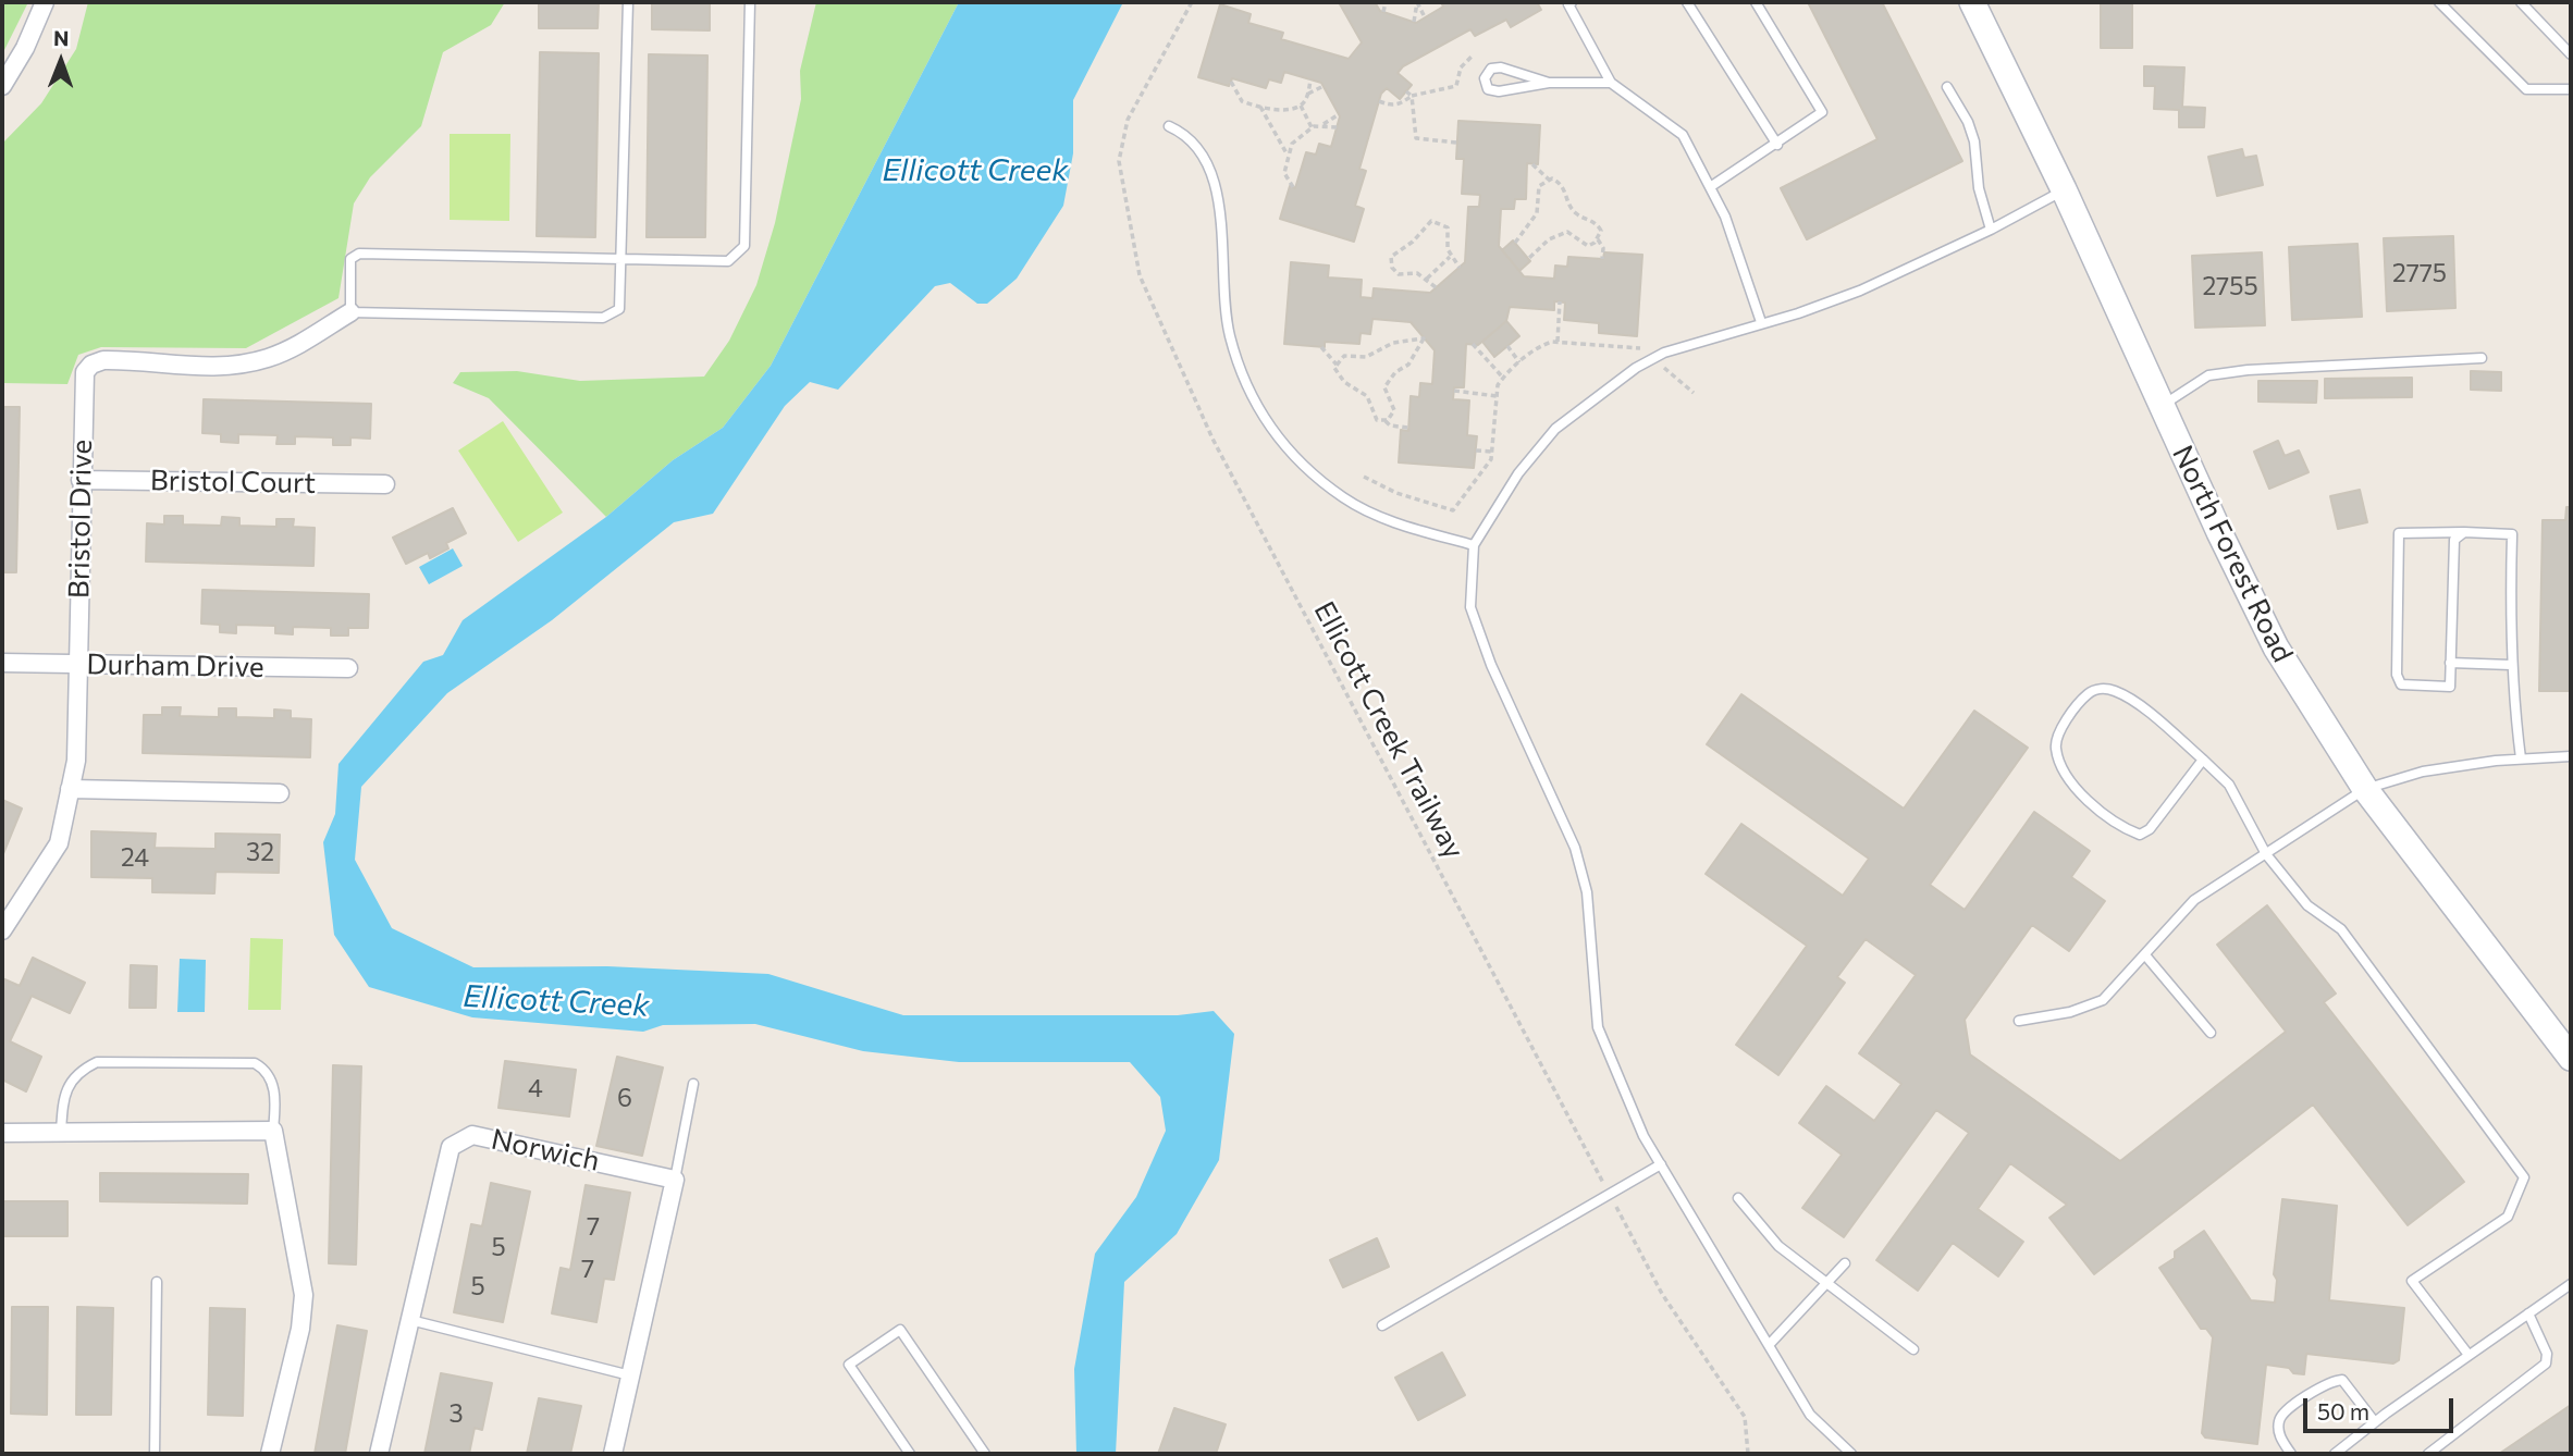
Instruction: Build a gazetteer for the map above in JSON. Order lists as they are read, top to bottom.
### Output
{
  "streets": {
    "street": [
      "Bristol Court",
      "Bristol Drive",
      "North Forest Road",
      "Durham Drive",
      "Norwich"
    ],
    "path": ["Ellicott Creek Trailway"]
  },
  "crossings": [
    ["Bristol Court", "Bristol Drive"],
    ["Bristol Drive", "Durham Drive"]
  ],
  "water": ["Ellicott Creek"],
  "house_numbers": [
    "2775",
    "2755",
    "32",
    "24",
    "4",
    "6",
    "7",
    "5",
    "7",
    "5",
    "3"
  ],
  "scale_bar": "50 m",
  "north": "top"
}
